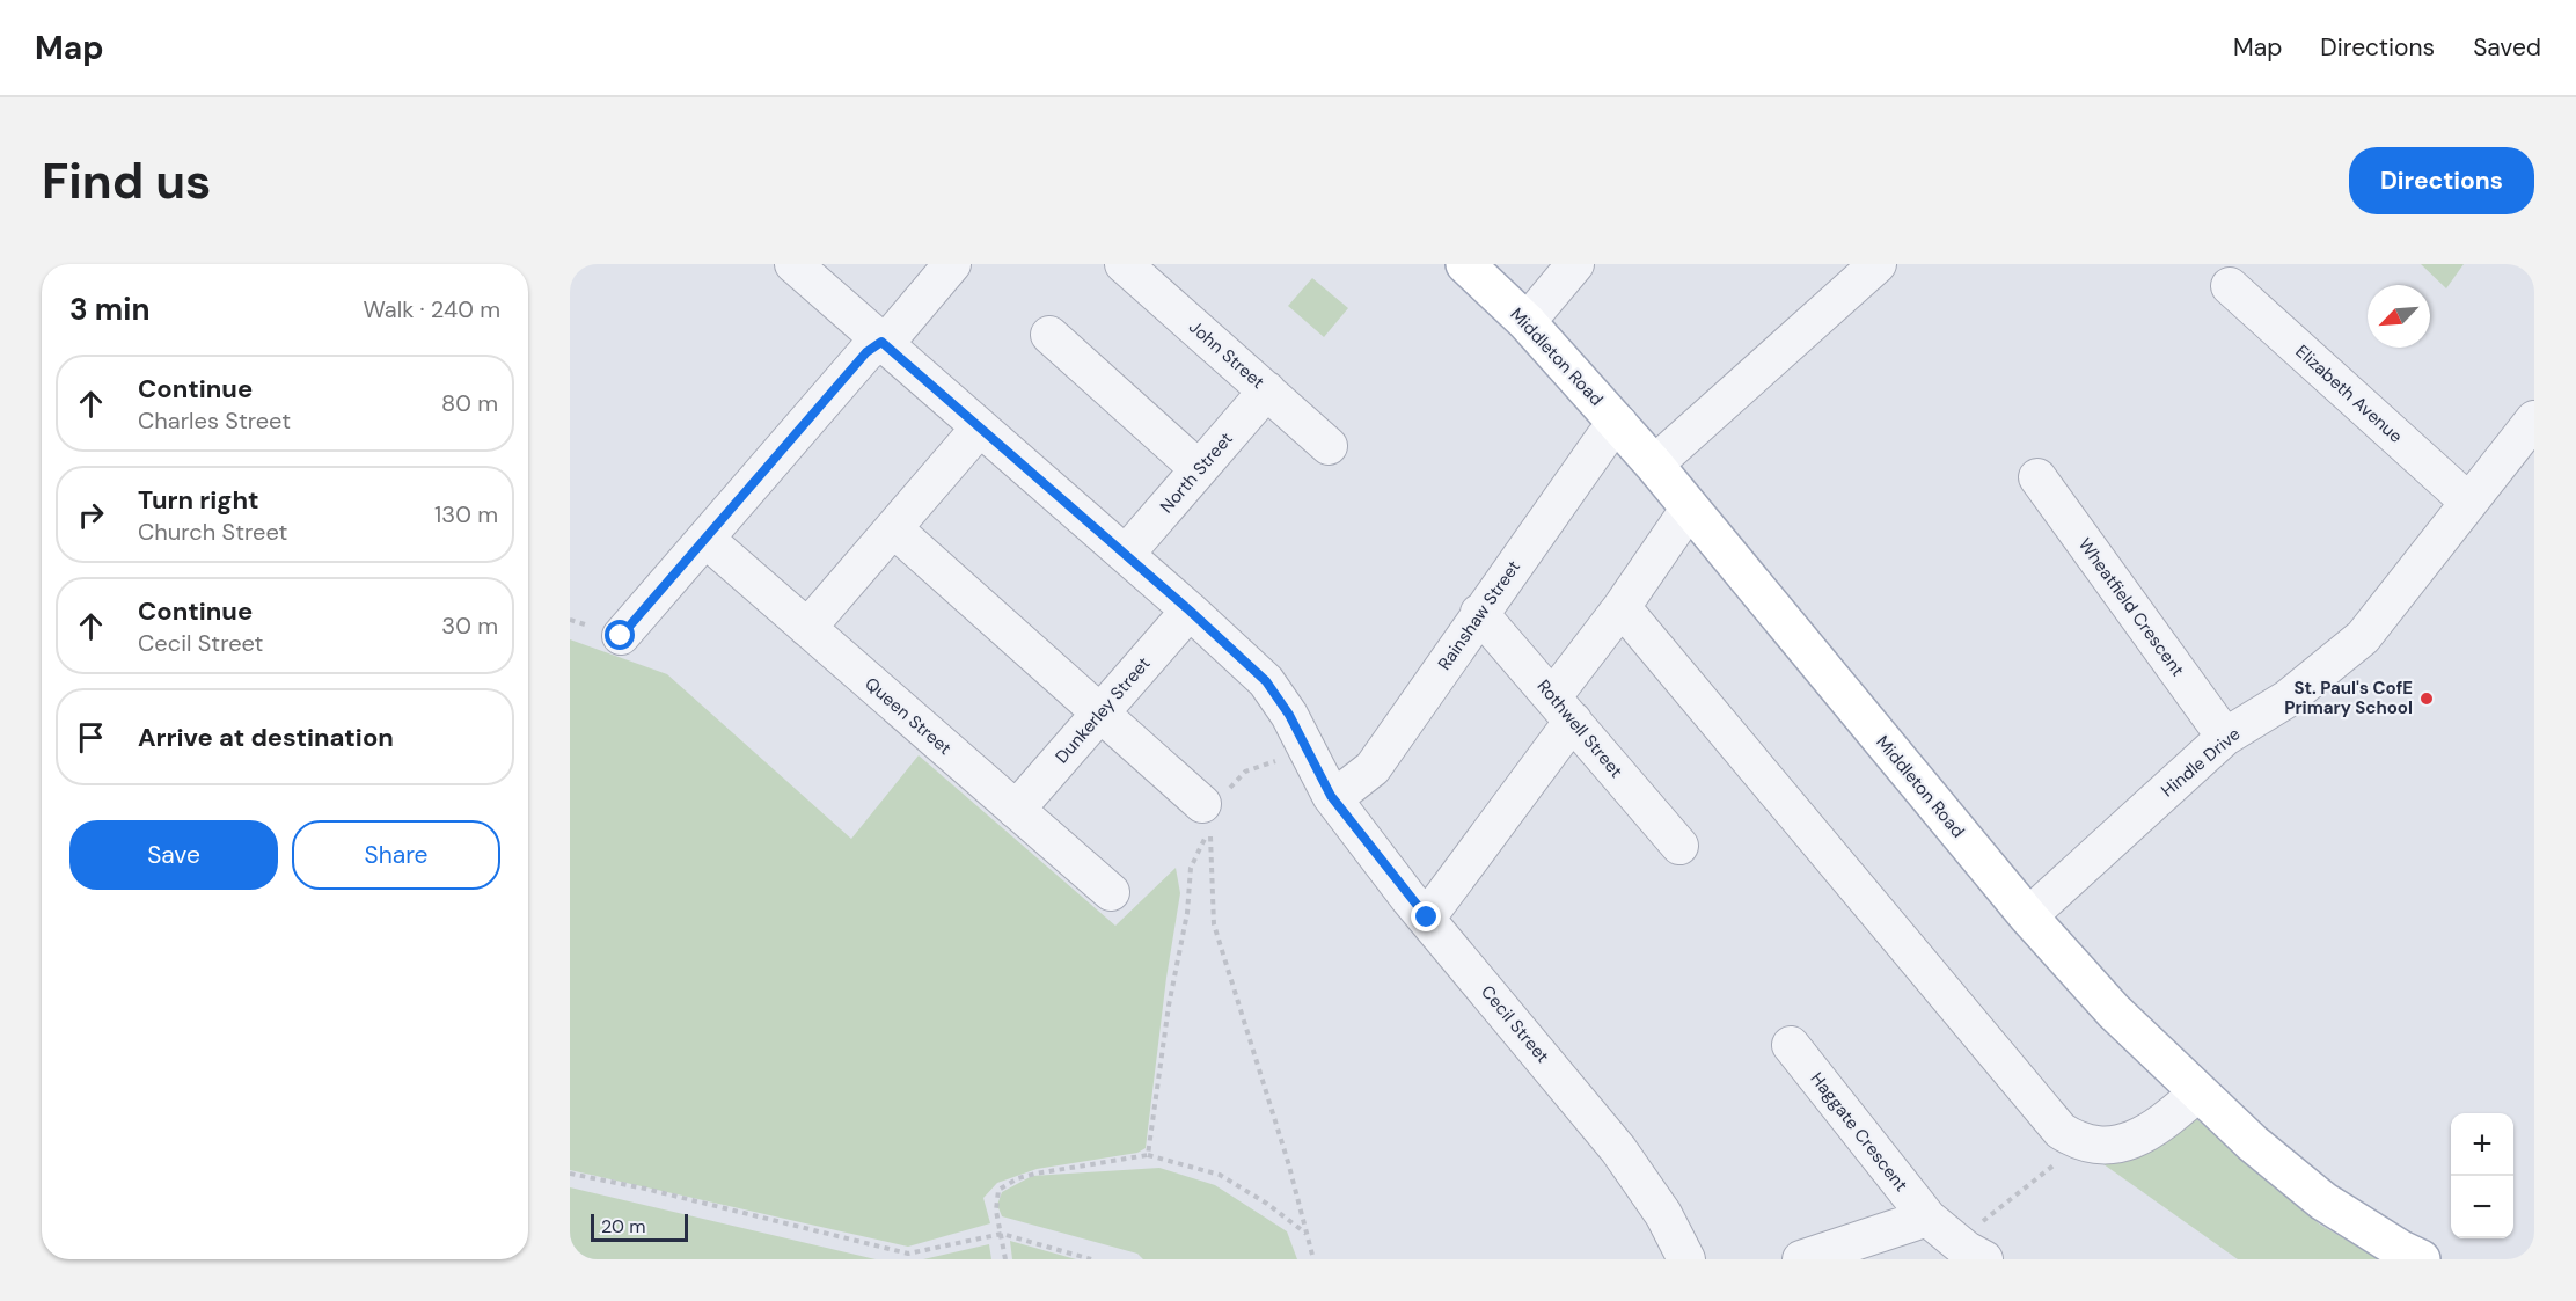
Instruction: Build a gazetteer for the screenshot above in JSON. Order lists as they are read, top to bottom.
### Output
{
  "streets": {
    "main road": ["Middleton Road"],
    "street": [
      "John Street",
      "Elizabeth Avenue",
      "North Street",
      "Wheatfield Crescent",
      "Rainshaw Street",
      "Dunkerley Street",
      "Queen Street",
      "Rothwell Street",
      "Hindle Drive",
      "Cecil Street",
      "Haggate Crescent"
    ]
  },
  "crossings": [
    ["John Street", "North Street"],
    ["Middleton Road", "Rainshaw Street"],
    ["Middleton Road", "Hindle Drive"],
    ["Elizabeth Avenue", "Hindle Drive"],
    ["North Street", "Cecil Street"],
    ["Wheatfield Crescent", "Hindle Drive"],
    ["Rainshaw Street", "Rothwell Street"],
    ["Rainshaw Street", "Cecil Street"],
    ["Dunkerley Street", "Queen Street"],
    ["Dunkerley Street", "Cecil Street"]
  ],
  "places": ["St. Paul's CofE Primary School"],
  "scale_bar": "20 m",
  "north": "bottom left",
  "page": {
    "header": "Map",
    "nav": ["Map", "Directions", "Saved"],
    "buttons": [
      "Directions",
      ["Save", "Share"]
    ],
    "title": "Find us",
    "heading": ["3 min", "Walk · 240 m"],
    "list": [
      ["Continue", "Charles Street", "80 m"],
      ["Turn right", "Church Street", "130 m"],
      ["Continue", "Cecil Street", "30 m"],
      "Arrive at destination"
    ],
    "map_buttons": ["+", "−"],
    "scale": "20 m"
  }
}
